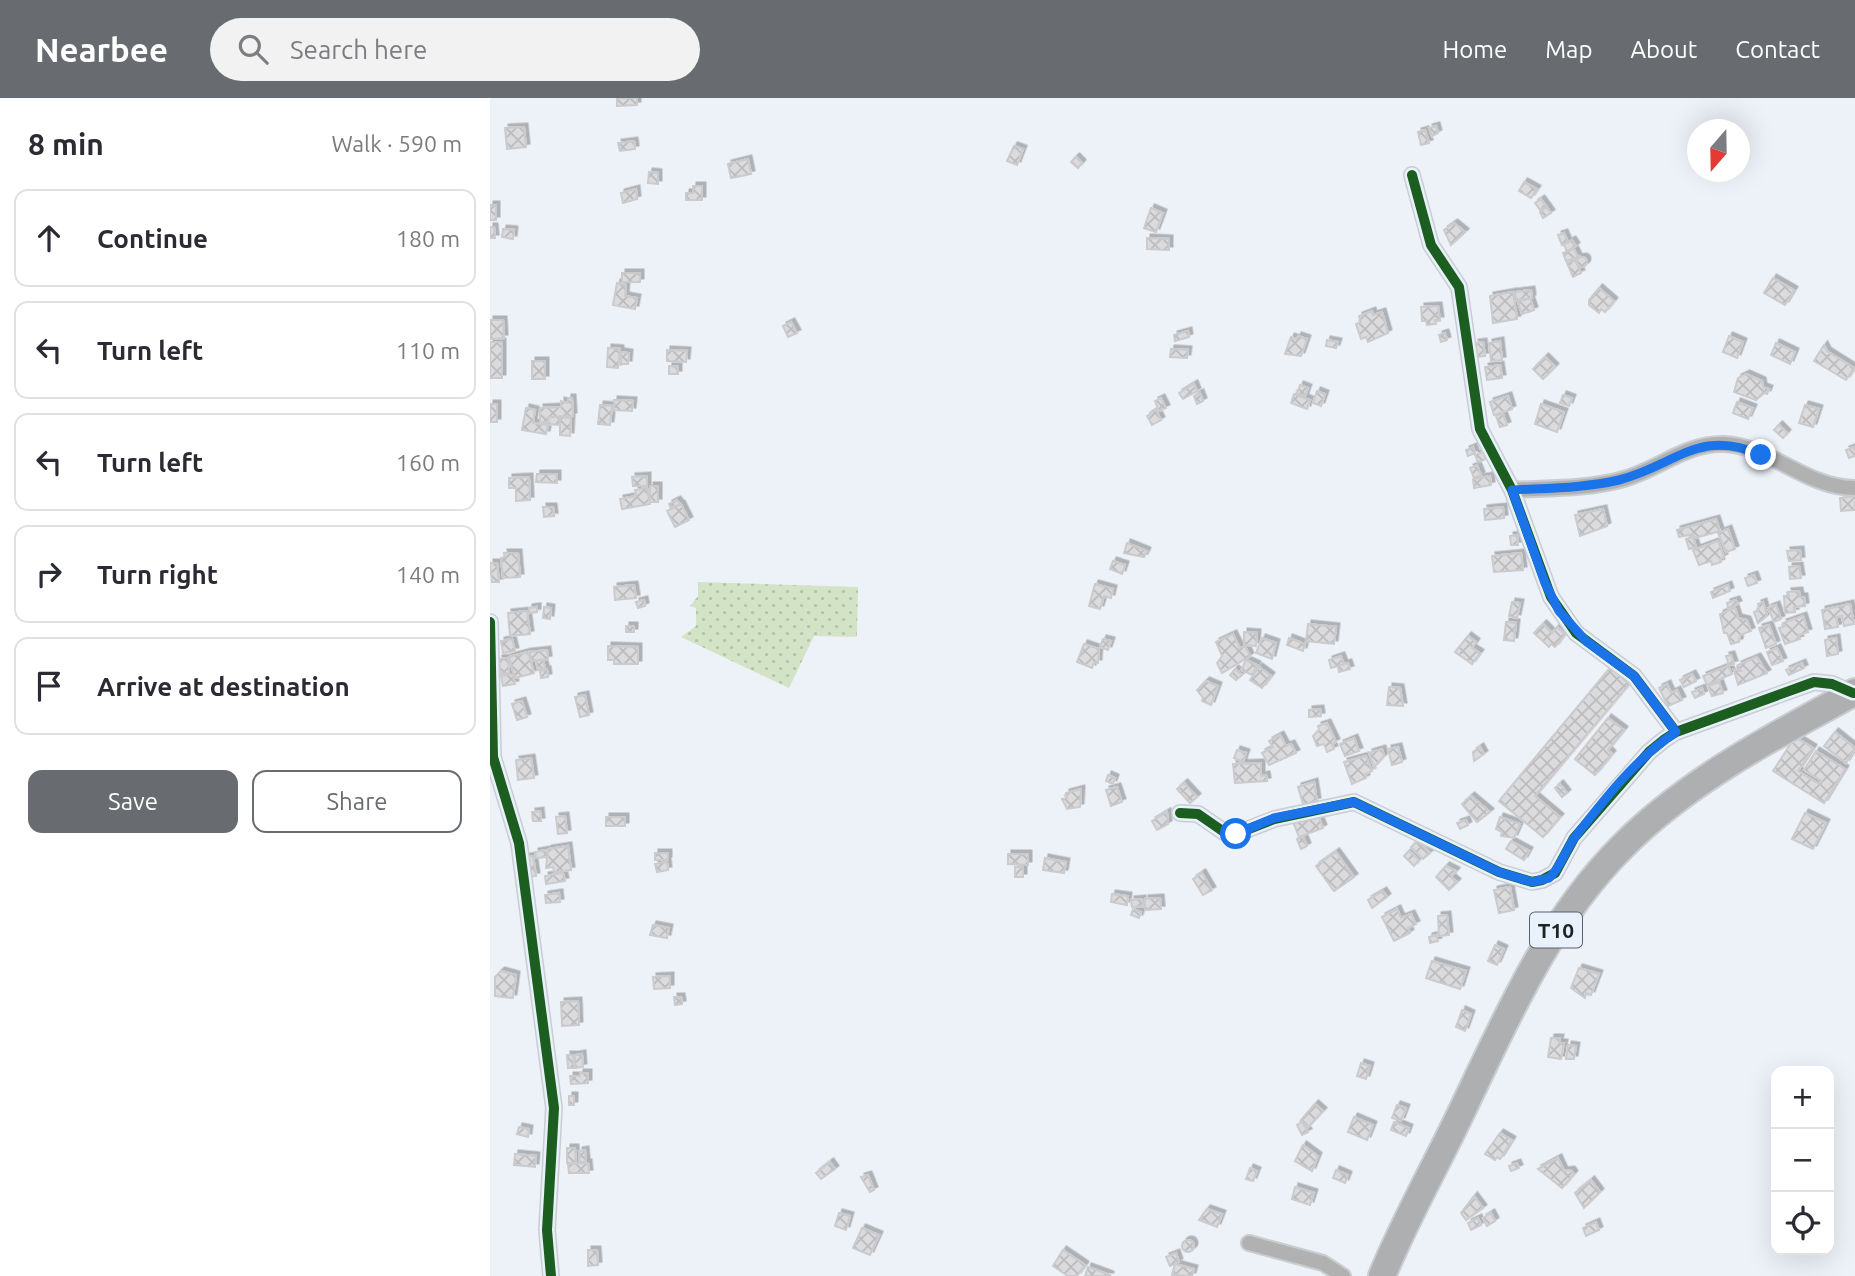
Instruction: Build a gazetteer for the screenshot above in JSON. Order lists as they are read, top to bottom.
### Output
{
  "streets": {
    "highway": ["T10"]
  },
  "north": "bottom",
  "page": {
    "header": "Nearbee",
    "search": "Search here",
    "nav": [
      "Home",
      "Map",
      "About",
      "Contact"
    ],
    "heading": ["8 min", "Walk · 590 m"],
    "list": [
      ["Continue", "180 m"],
      ["Turn left", "110 m"],
      ["Turn left", "160 m"],
      ["Turn right", "140 m"],
      "Arrive at destination"
    ],
    "buttons": ["Save", "Share"],
    "map_buttons": ["+", "−"]
  }
}
